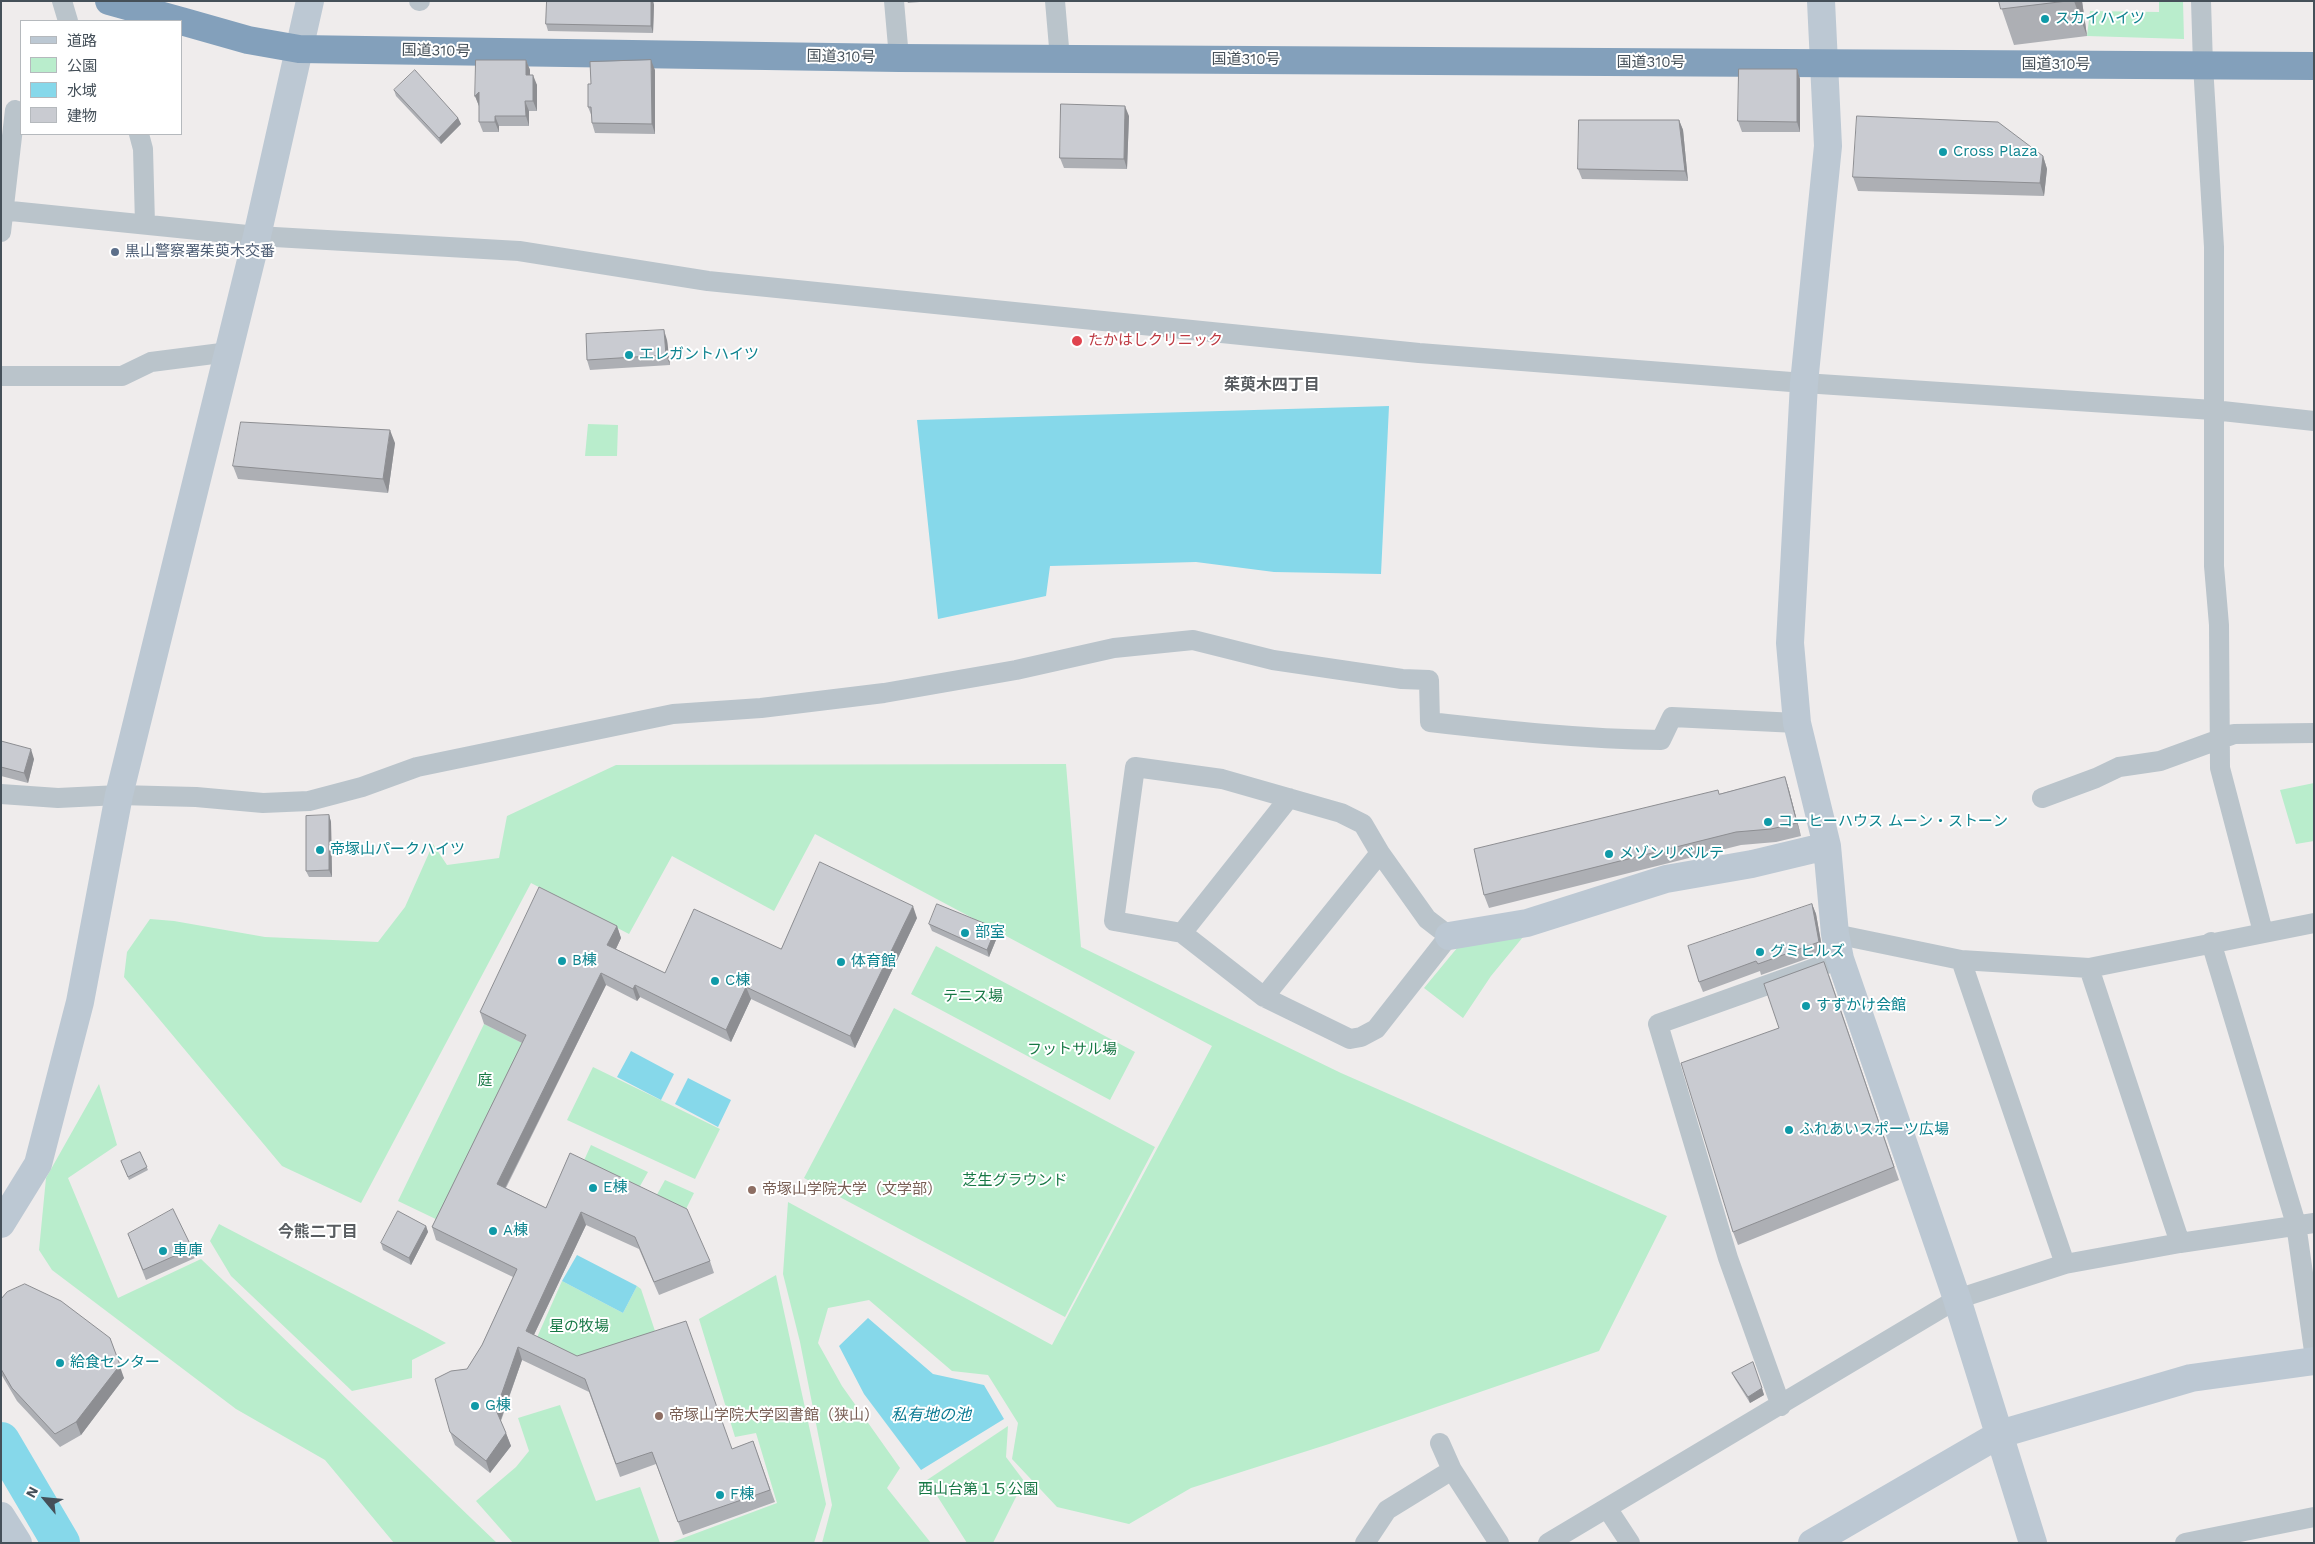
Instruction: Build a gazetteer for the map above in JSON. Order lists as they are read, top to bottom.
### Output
{
  "streets": {
    "highway": ["国道310号"]
  },
  "districts": ["茱萸木四丁目", "今熊二丁目"],
  "water": ["私有地の池"],
  "parks": [
    "テニス場",
    "フットサル場",
    "庭",
    "芝生グラウンド",
    "星の牧場",
    "西山台第１５公園"
  ],
  "places": [
    "スカイハイツ",
    "Cross Plaza",
    "黒山警察署茱萸木交番",
    "たかはしクリニック",
    "エレガントハイツ",
    "コーヒーハウス ムーン・ストーン",
    "帝塚山パークハイツ",
    "メゾンリベルテ",
    "部室",
    "グミヒルズ",
    "B棟",
    "体育館",
    "C棟",
    "すずかけ会館",
    "ふれあいスポーツ広場",
    "E棟",
    "帝塚山学院大学（文学部）",
    "A棟",
    "車庫",
    "給食センター",
    "G棟",
    "帝塚山学院大学図書館（狭山）",
    "F棟"
  ],
  "legend": [
    "道路",
    "公園",
    "水域",
    "建物"
  ],
  "north": "top left"
}
